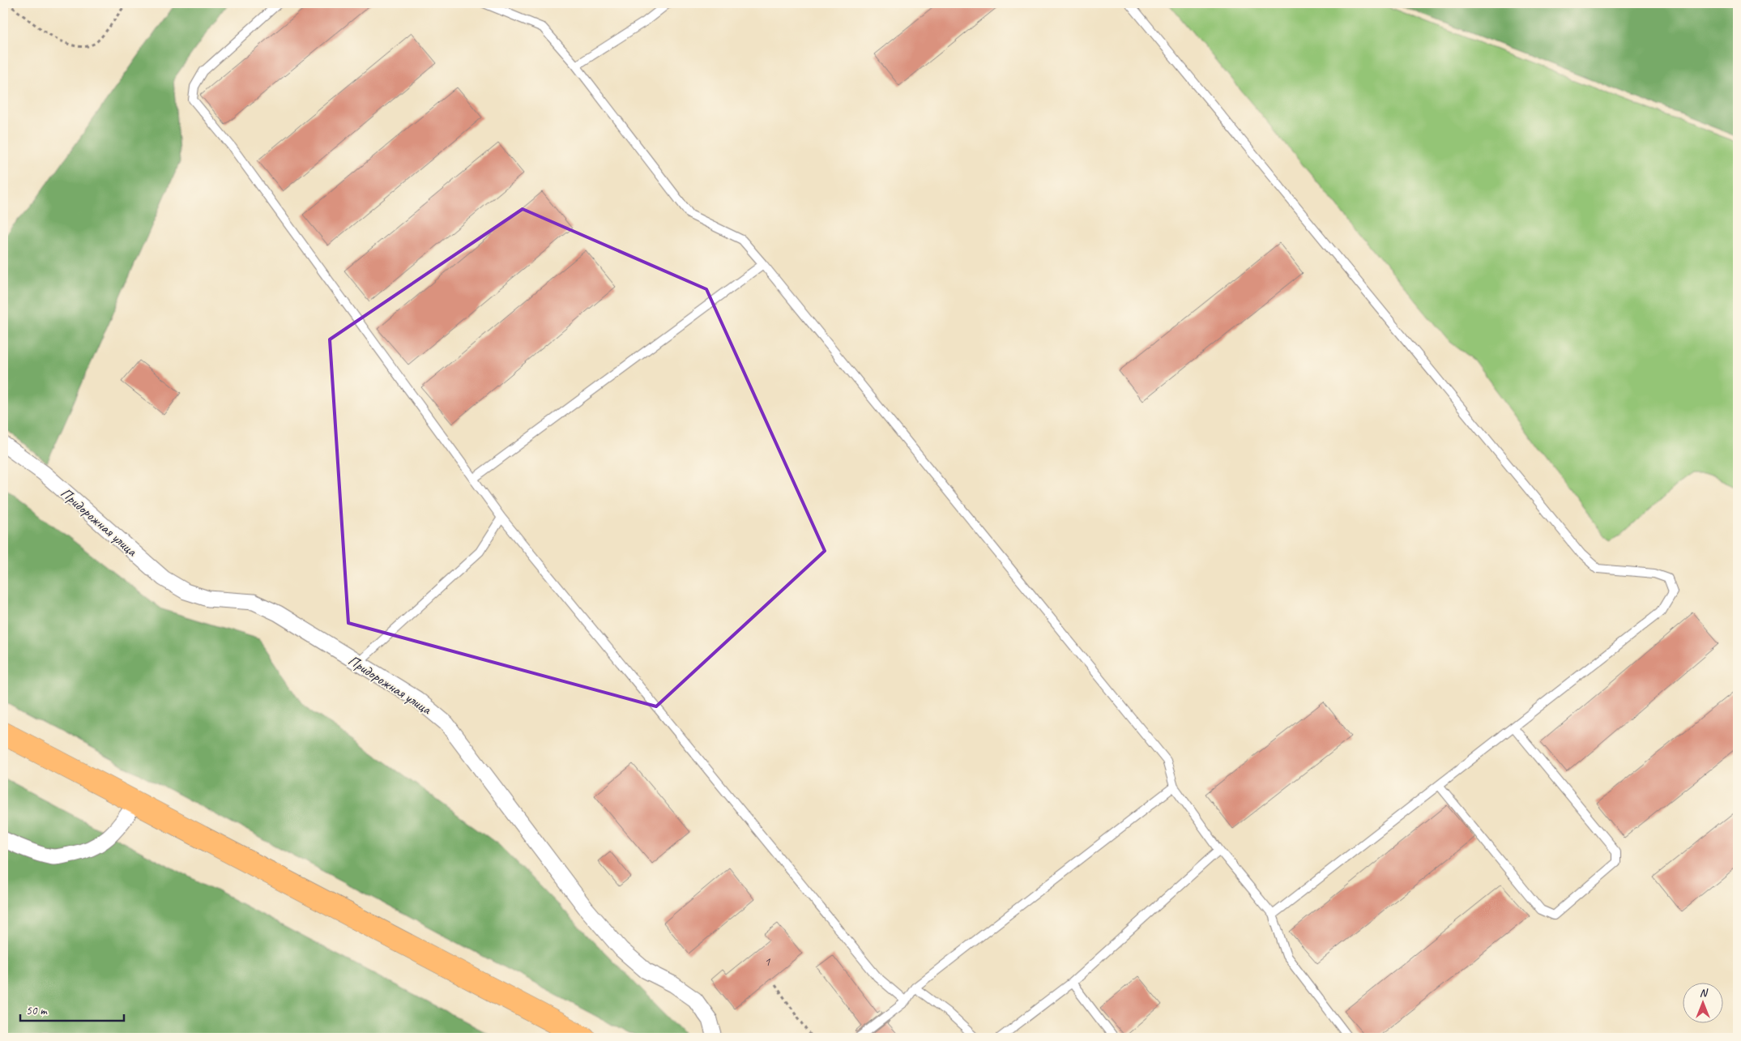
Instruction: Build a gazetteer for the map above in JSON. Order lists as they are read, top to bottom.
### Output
{
  "streets": {
    "street": ["Придорожная улица"]
  },
  "house_numbers": ["1"],
  "scale_bar": "50 m",
  "north": "top"
}
